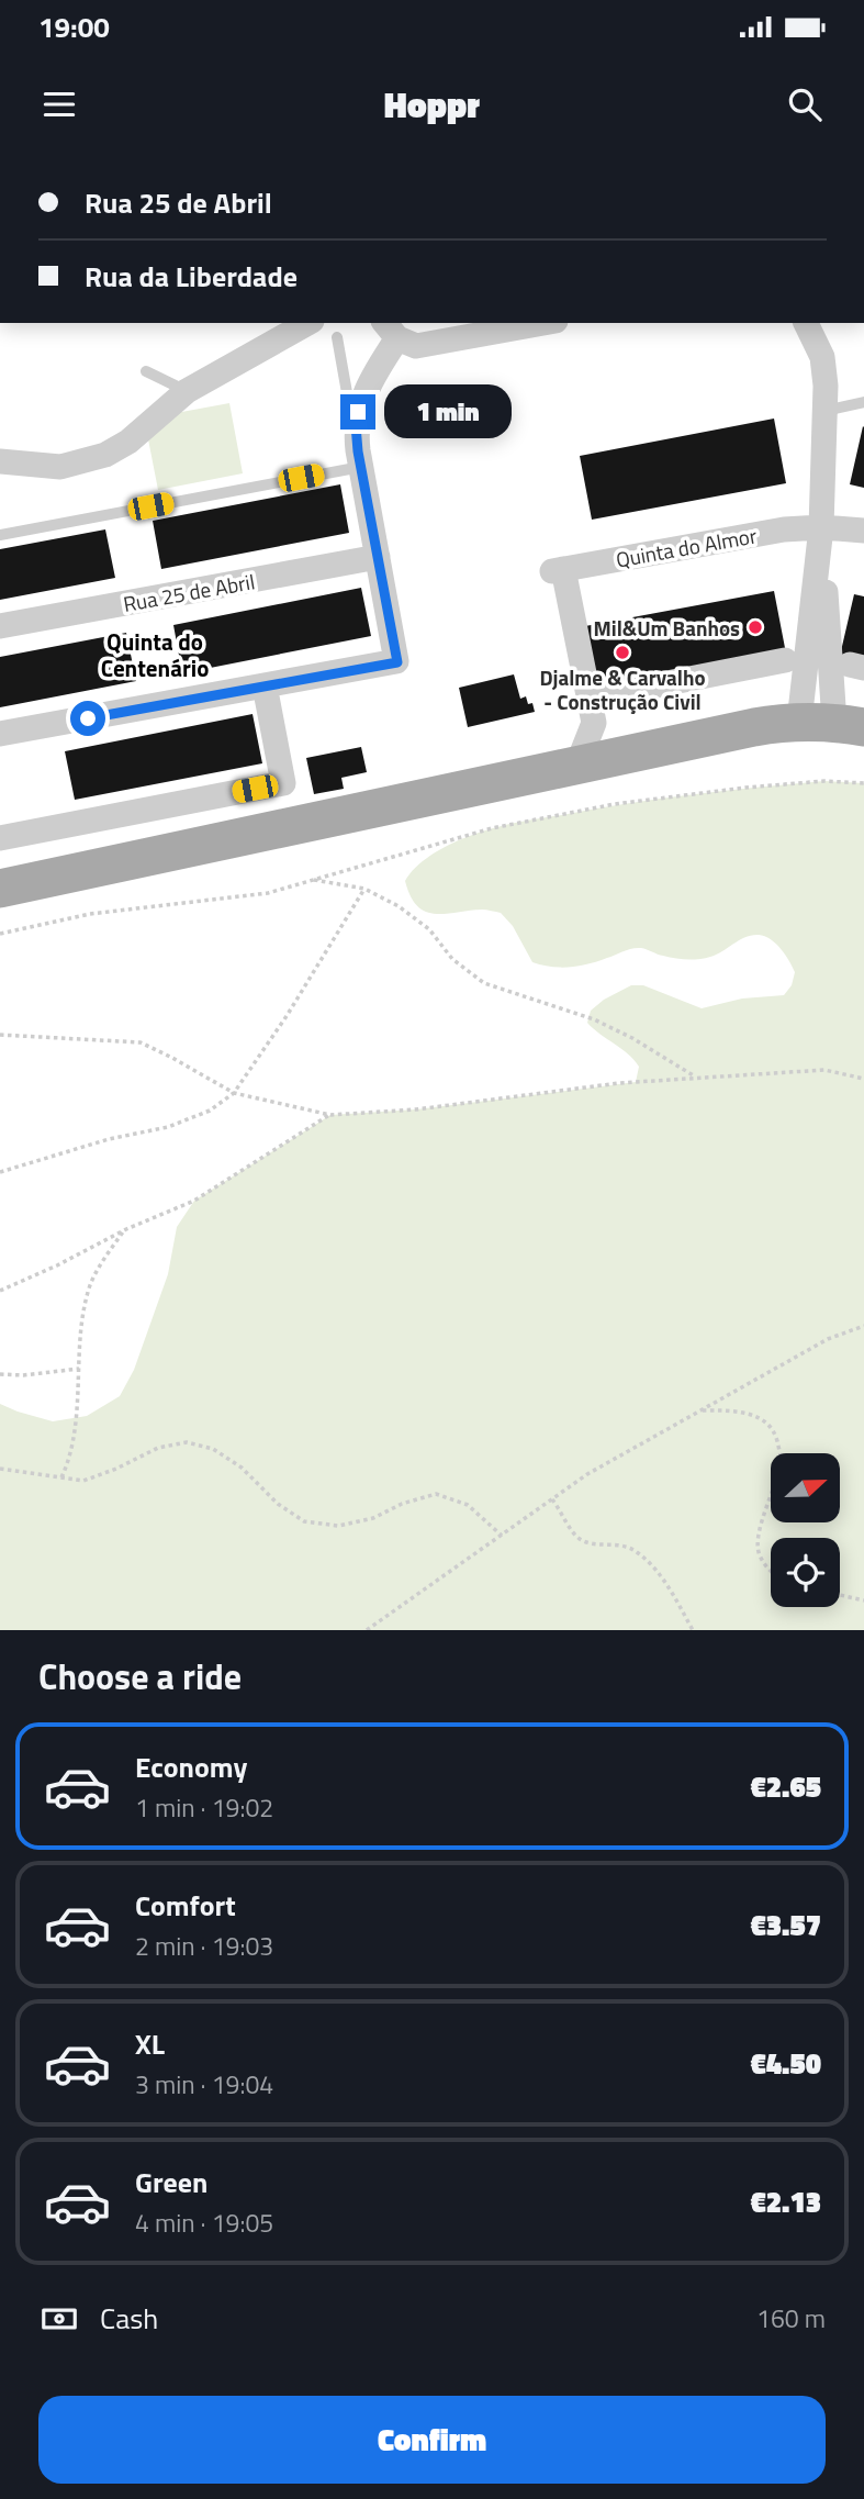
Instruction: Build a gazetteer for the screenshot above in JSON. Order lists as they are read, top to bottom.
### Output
{
  "streets": {
    "street": ["Quinta do Almor", "Rua 25 de Abril"]
  },
  "districts": ["Quinta do Centenário"],
  "places": ["Mil&Um Banhos", "Djalme & Carvalho - Construção Civil"],
  "north": "right",
  "page": {
    "status": "19:00",
    "header": "Hoppr",
    "banner": ["Rua 25 de Abril", "Rua da Liberdade"],
    "bubble": "1 min",
    "heading": "Choose a ride",
    "list": [
      {
        "name": "Economy",
        "note": "1 min · 19:02",
        "value": "€2.65"
      },
      {
        "name": "Comfort",
        "note": "2 min · 19:03",
        "value": "€3.57"
      },
      {
        "name": "XL",
        "note": "3 min · 19:04",
        "value": "€4.50"
      },
      {
        "name": "Green",
        "note": "4 min · 19:05",
        "value": "€2.13"
      }
    ],
    "pay": ["Cash", "160 m"],
    "buttons": "Confirm"
  }
}
